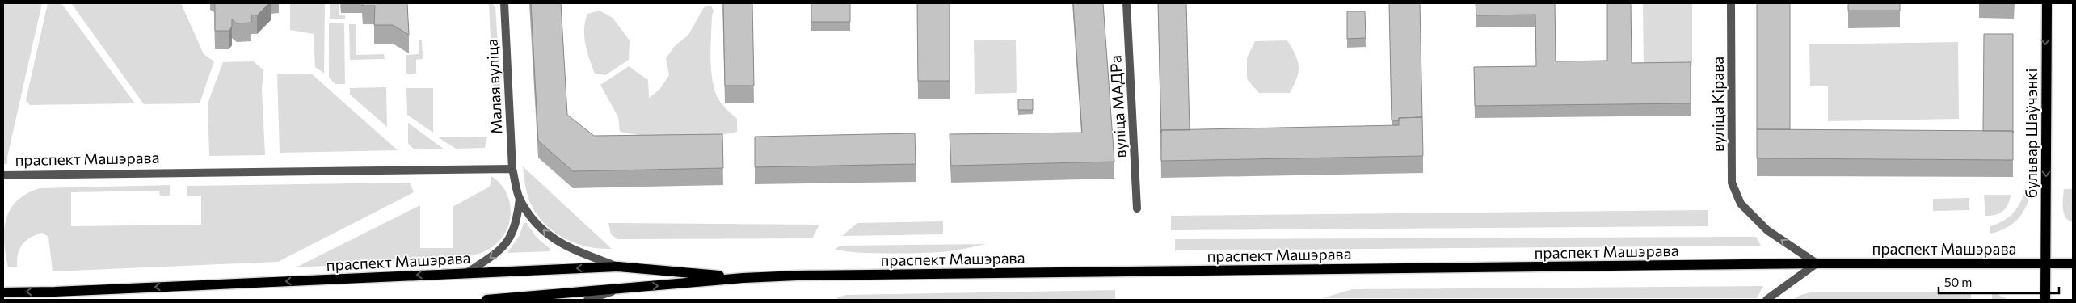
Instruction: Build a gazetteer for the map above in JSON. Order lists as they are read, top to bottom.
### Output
{
  "streets": {
    "main road": ["бульвар Шаўчэнкі", "праспект Машэрава"],
    "street": ["Малая вуліца", "вуліца Кірава", "вуліца МАДРа"]
  },
  "crossings": [
    ["Малая вуліца", "праспект Машэрава"],
    ["вуліца Кірава", "праспект Машэрава"],
    ["бульвар Шаўчэнкі", "праспект Машэрава"]
  ],
  "one_way": ["вуліца Кірава", "бульвар Шаўчэнкі"],
  "scale_bar": "50 m"
}
